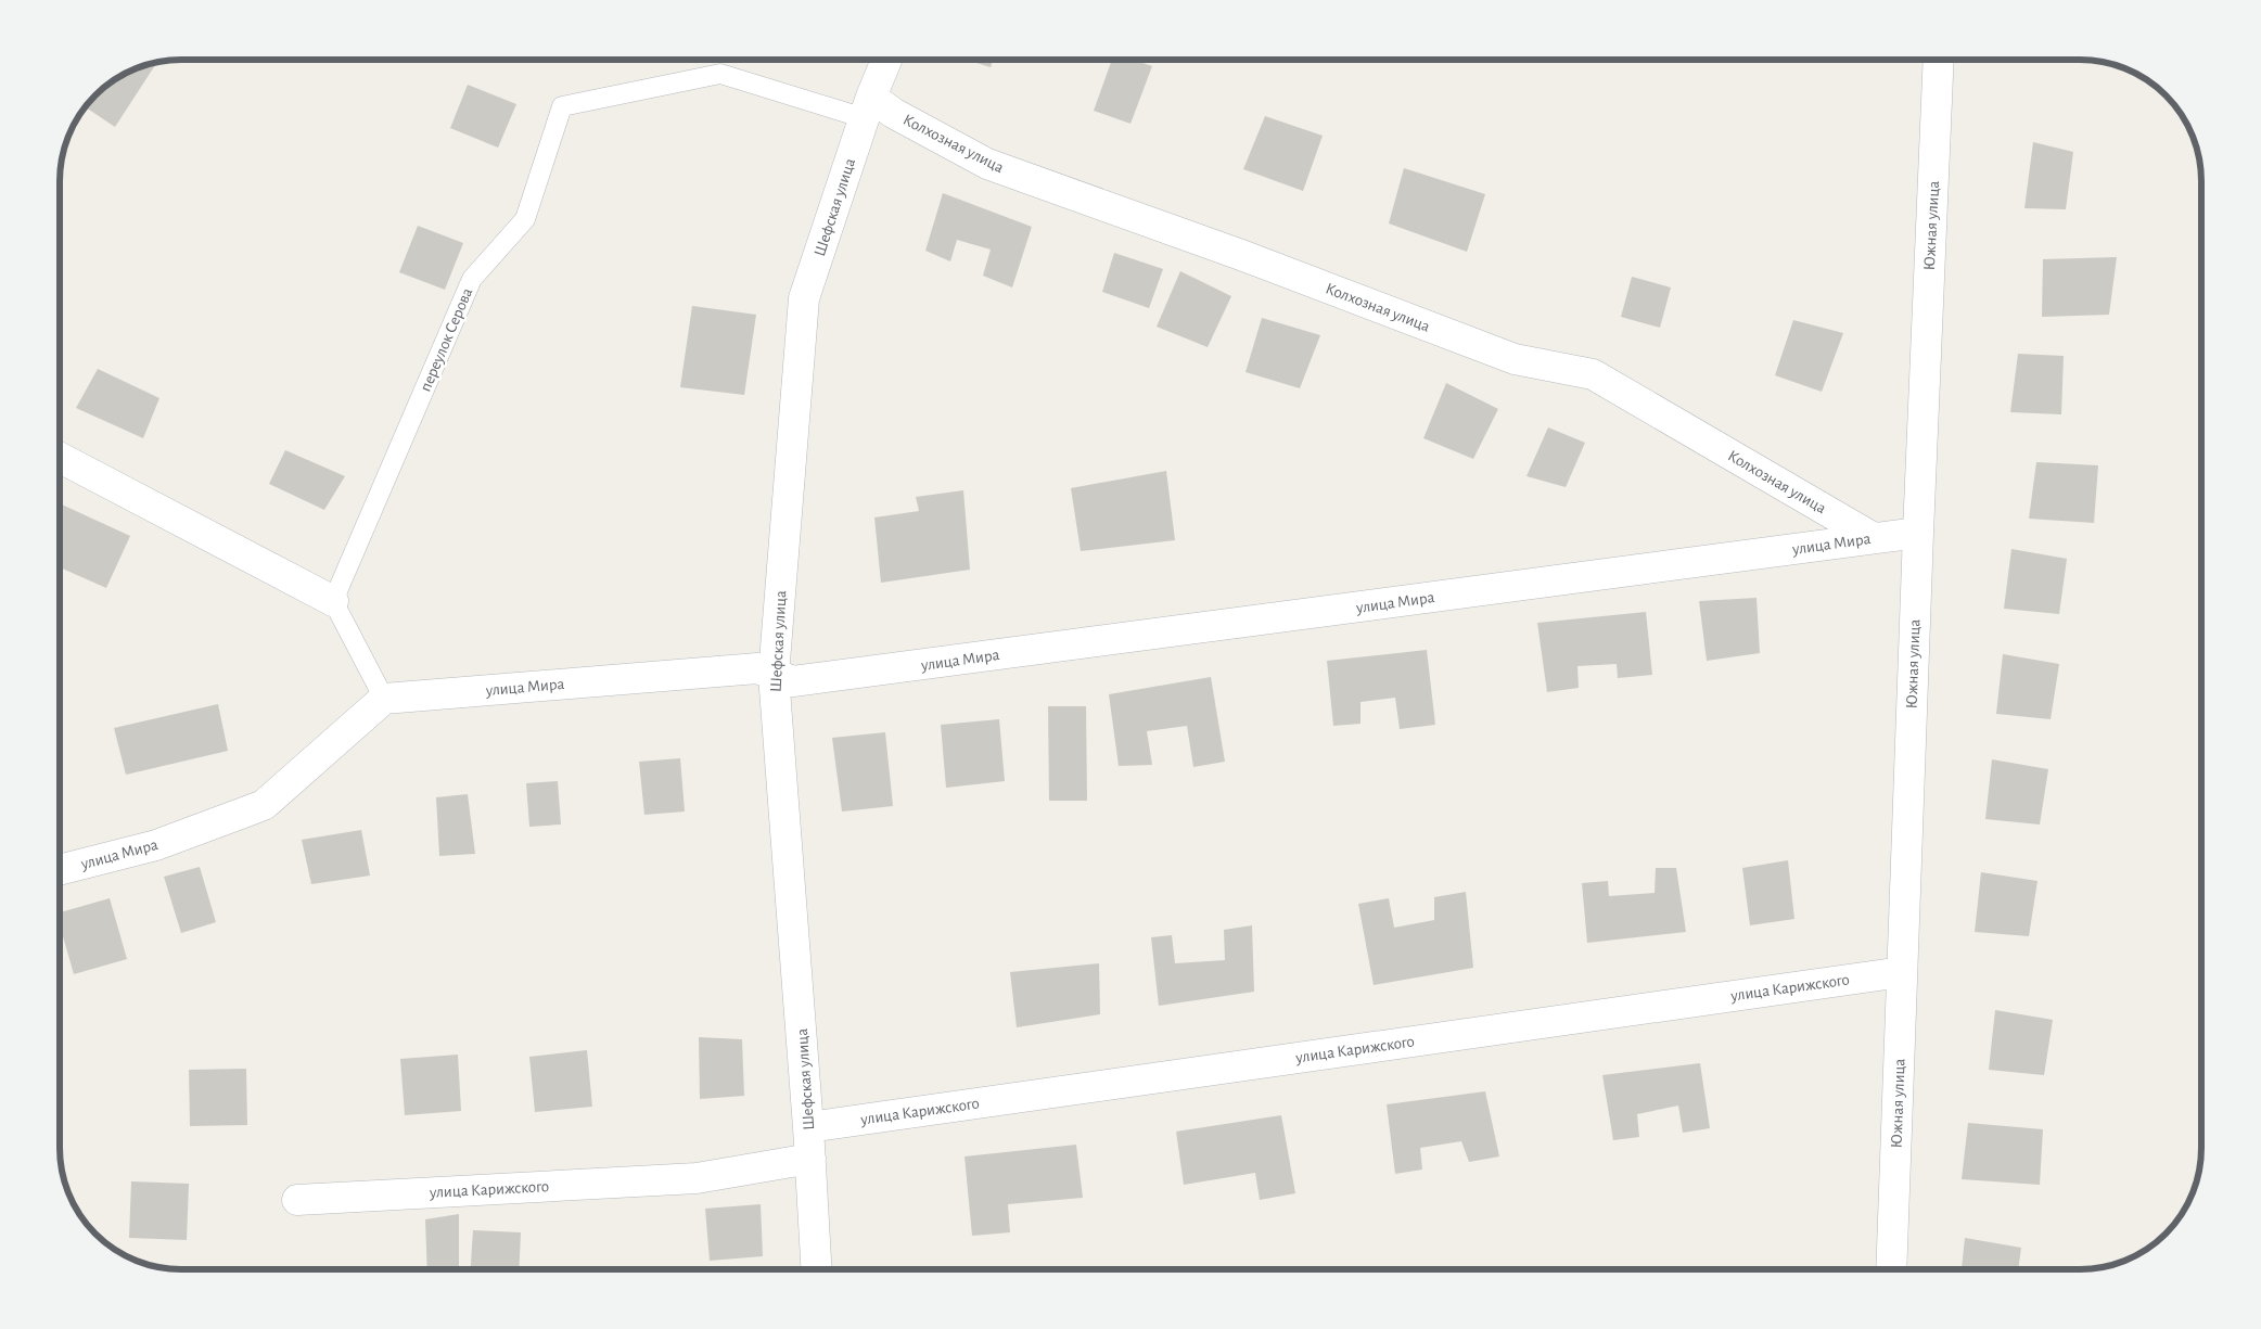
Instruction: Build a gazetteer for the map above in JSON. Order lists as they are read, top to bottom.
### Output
{
  "streets": {
    "street": [
      "Колхозная улица",
      "Шефская улица",
      "Южная улица",
      "улица Мира",
      "улица Карижского"
    ],
    "lane": ["переулок Серова"]
  },
  "crossings": [
    ["Колхозная улица", "Шефская улица"],
    ["Колхозная улица", "переулок Серова"],
    ["Колхозная улица", "улица Мира"],
    ["Шефская улица", "переулок Серова"],
    ["Шефская улица", "улица Мира"],
    ["Шефская улица", "улица Карижского"],
    ["Южная улица", "улица Мира"],
    ["Южная улица", "улица Карижского"]
  ]
}
